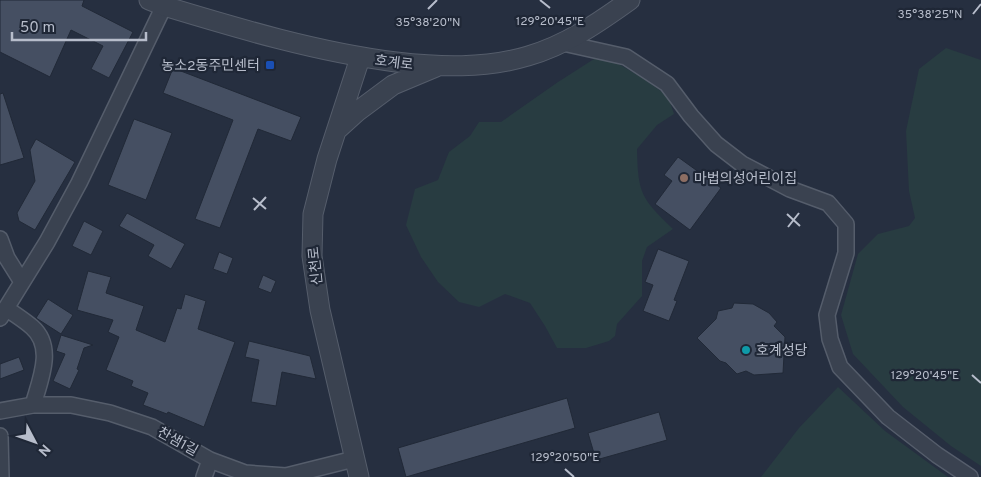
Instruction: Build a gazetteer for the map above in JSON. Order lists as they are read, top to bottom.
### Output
{
  "streets": {
    "street": ["호계로", "신천로", "찬샘1길"]
  },
  "crossings": [
    ["호계로", "신천로"],
    ["신천로", "찬샘1길"]
  ],
  "places": {
    "transit": ["농소2동주민센터"],
    "other": ["마법의성어린이집", "호계성당"]
  },
  "scale_bar": "50 m",
  "north": "bottom right",
  "coordinates": [
    "35°38'25\"N",
    "129°20'45\"E",
    "35°38'20\"N",
    "129°20'50\"E"
  ]
}
